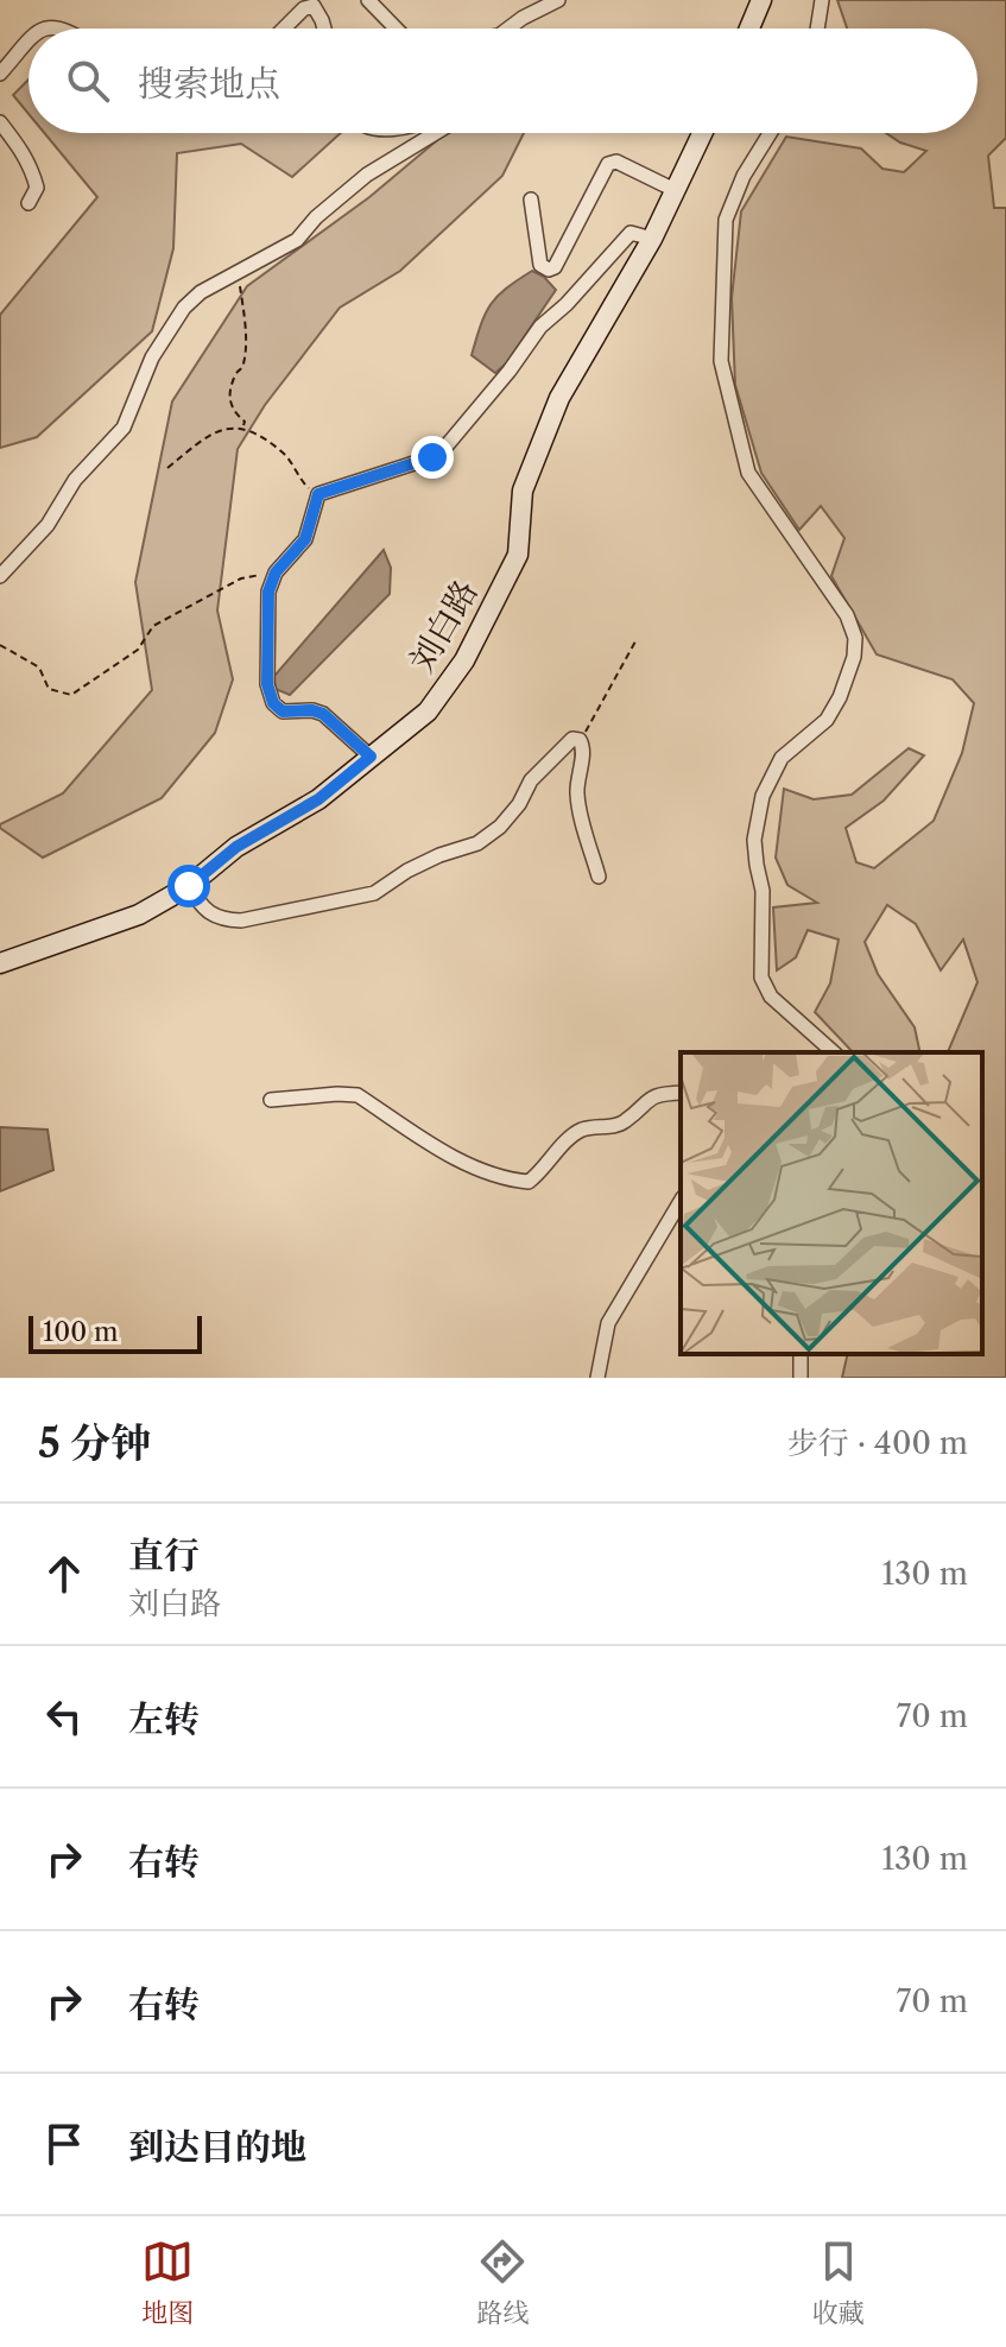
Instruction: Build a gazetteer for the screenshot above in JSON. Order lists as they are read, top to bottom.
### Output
{
  "streets": {
    "street": ["刘白路"]
  },
  "scale_bar": "100 m",
  "page": {
    "search": "搜索地点",
    "scale": "100 m",
    "heading": ["5 分钟", "步行 · 400 m"],
    "list": [
      ["直行", "刘白路", "130 m"],
      ["左转", "70 m"],
      ["右转", "130 m"],
      ["右转", "70 m"],
      "到达目的地"
    ],
    "nav": ["地图", "路线", "收藏"]
  }
}
